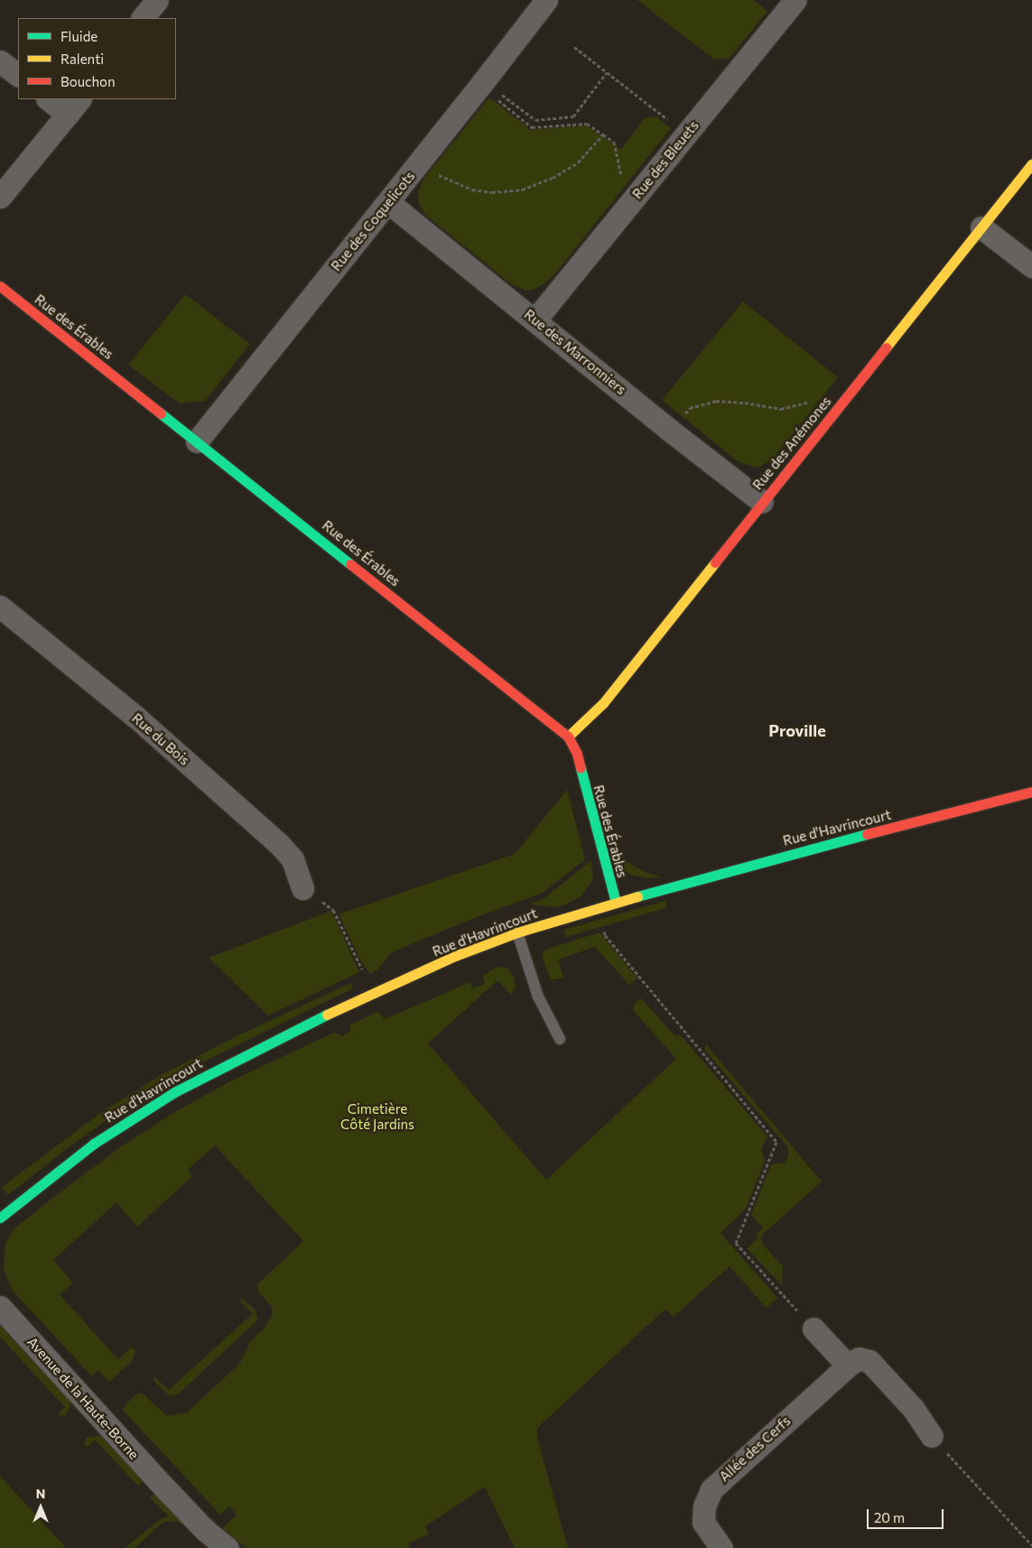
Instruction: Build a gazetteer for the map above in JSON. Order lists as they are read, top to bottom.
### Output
{
  "streets": {
    "street": [
      "Rue des Bleuets",
      "Rue des Coquelicots",
      "Rue des Érables",
      "Rue des Marronniers",
      "Rue des Anémones",
      "Rue du Bois",
      "Rue d'Havrincourt",
      "Avenue de la Haute-Borne",
      "Allée des Cerfs"
    ]
  },
  "crossings": [
    ["Rue des Bleuets", "Rue des Marronniers"],
    ["Rue des Coquelicots", "Rue des Érables"],
    ["Rue des Coquelicots", "Rue des Marronniers"],
    ["Rue des Érables", "Rue des Anémones"],
    ["Rue des Érables", "Rue d'Havrincourt"],
    ["Rue des Marronniers", "Rue des Anémones"]
  ],
  "districts": ["Proville"],
  "parks": ["Cimetière Côté Jardins"],
  "legend": ["Fluide", "Ralenti", "Bouchon"],
  "scale_bar": "20 m",
  "north": "top"
}
